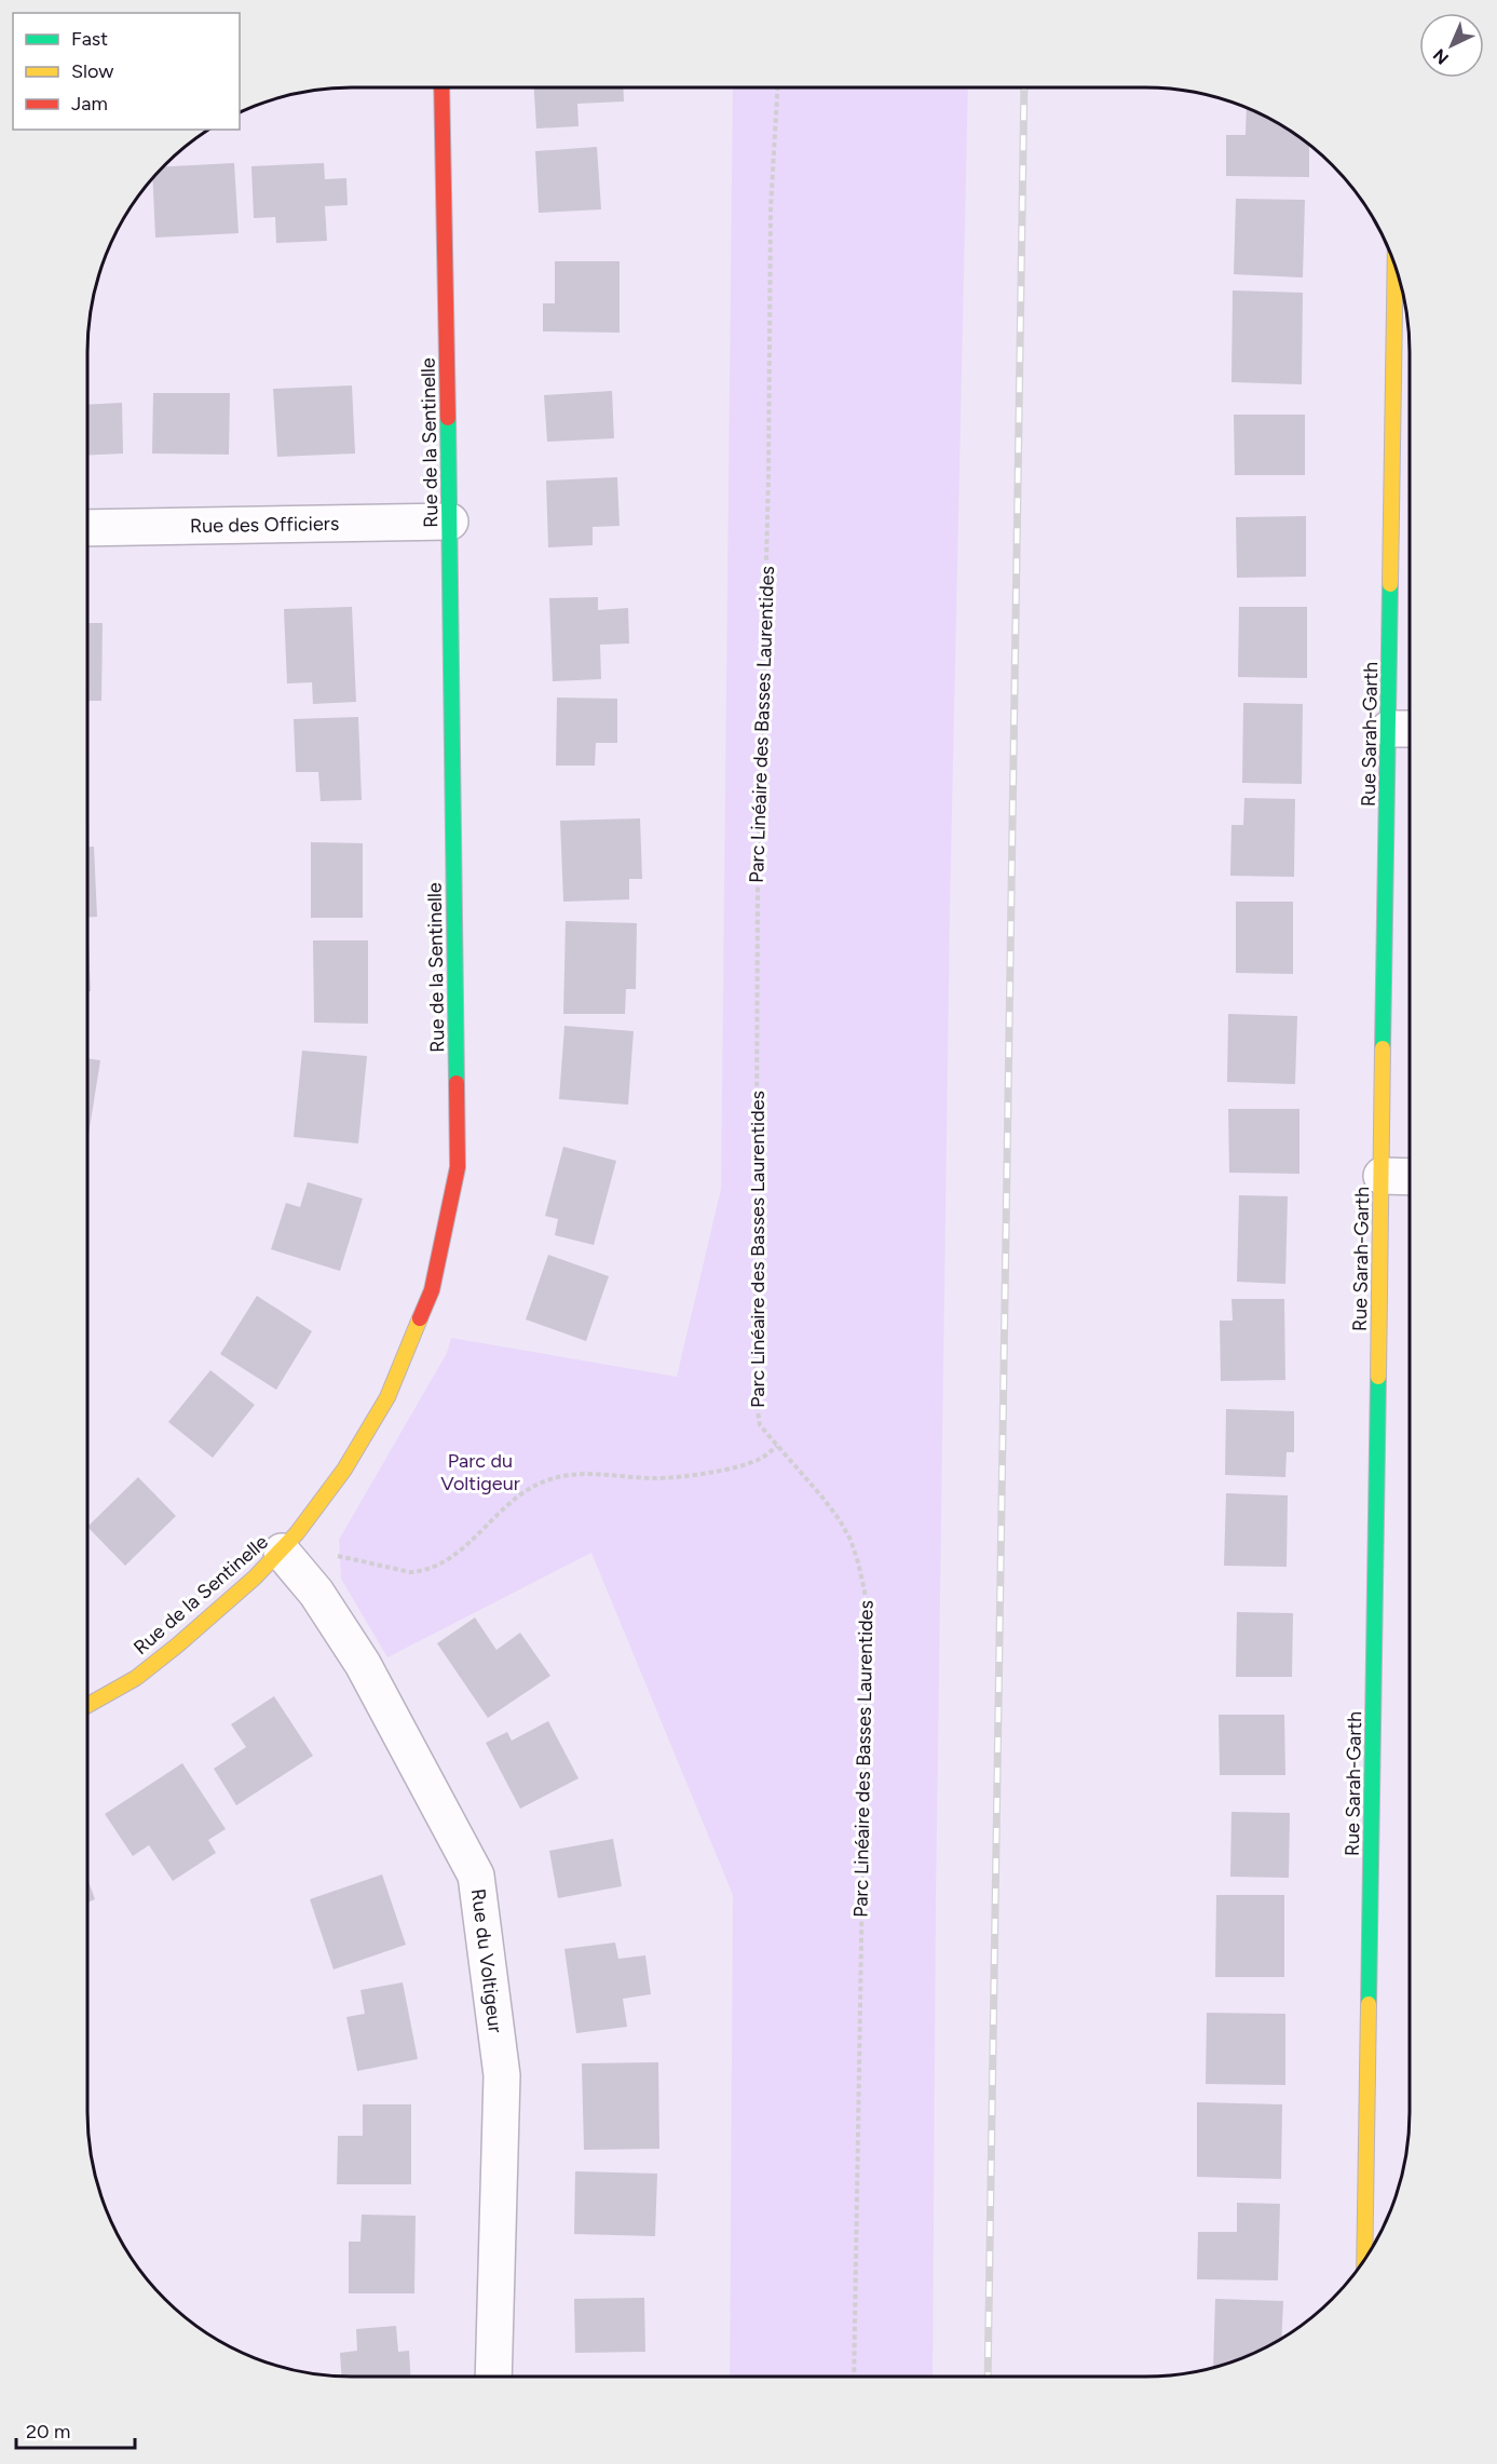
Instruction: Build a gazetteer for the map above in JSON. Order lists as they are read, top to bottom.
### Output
{
  "streets": {
    "street": [
      "Rue de la Sentinelle",
      "Rue des Officiers",
      "Rue Sarah-Garth",
      "Rue du Voltigeur"
    ],
    "path": ["Parc Linéaire des Basses Laurentides"]
  },
  "crossings": [
    ["Rue de la Sentinelle", "Rue des Officiers"],
    ["Rue de la Sentinelle", "Rue du Voltigeur"]
  ],
  "parks": ["Parc du Voltigeur"],
  "legend": ["Fast", "Slow", "Jam"],
  "scale_bar": "20 m",
  "north": "bottom left"
}
